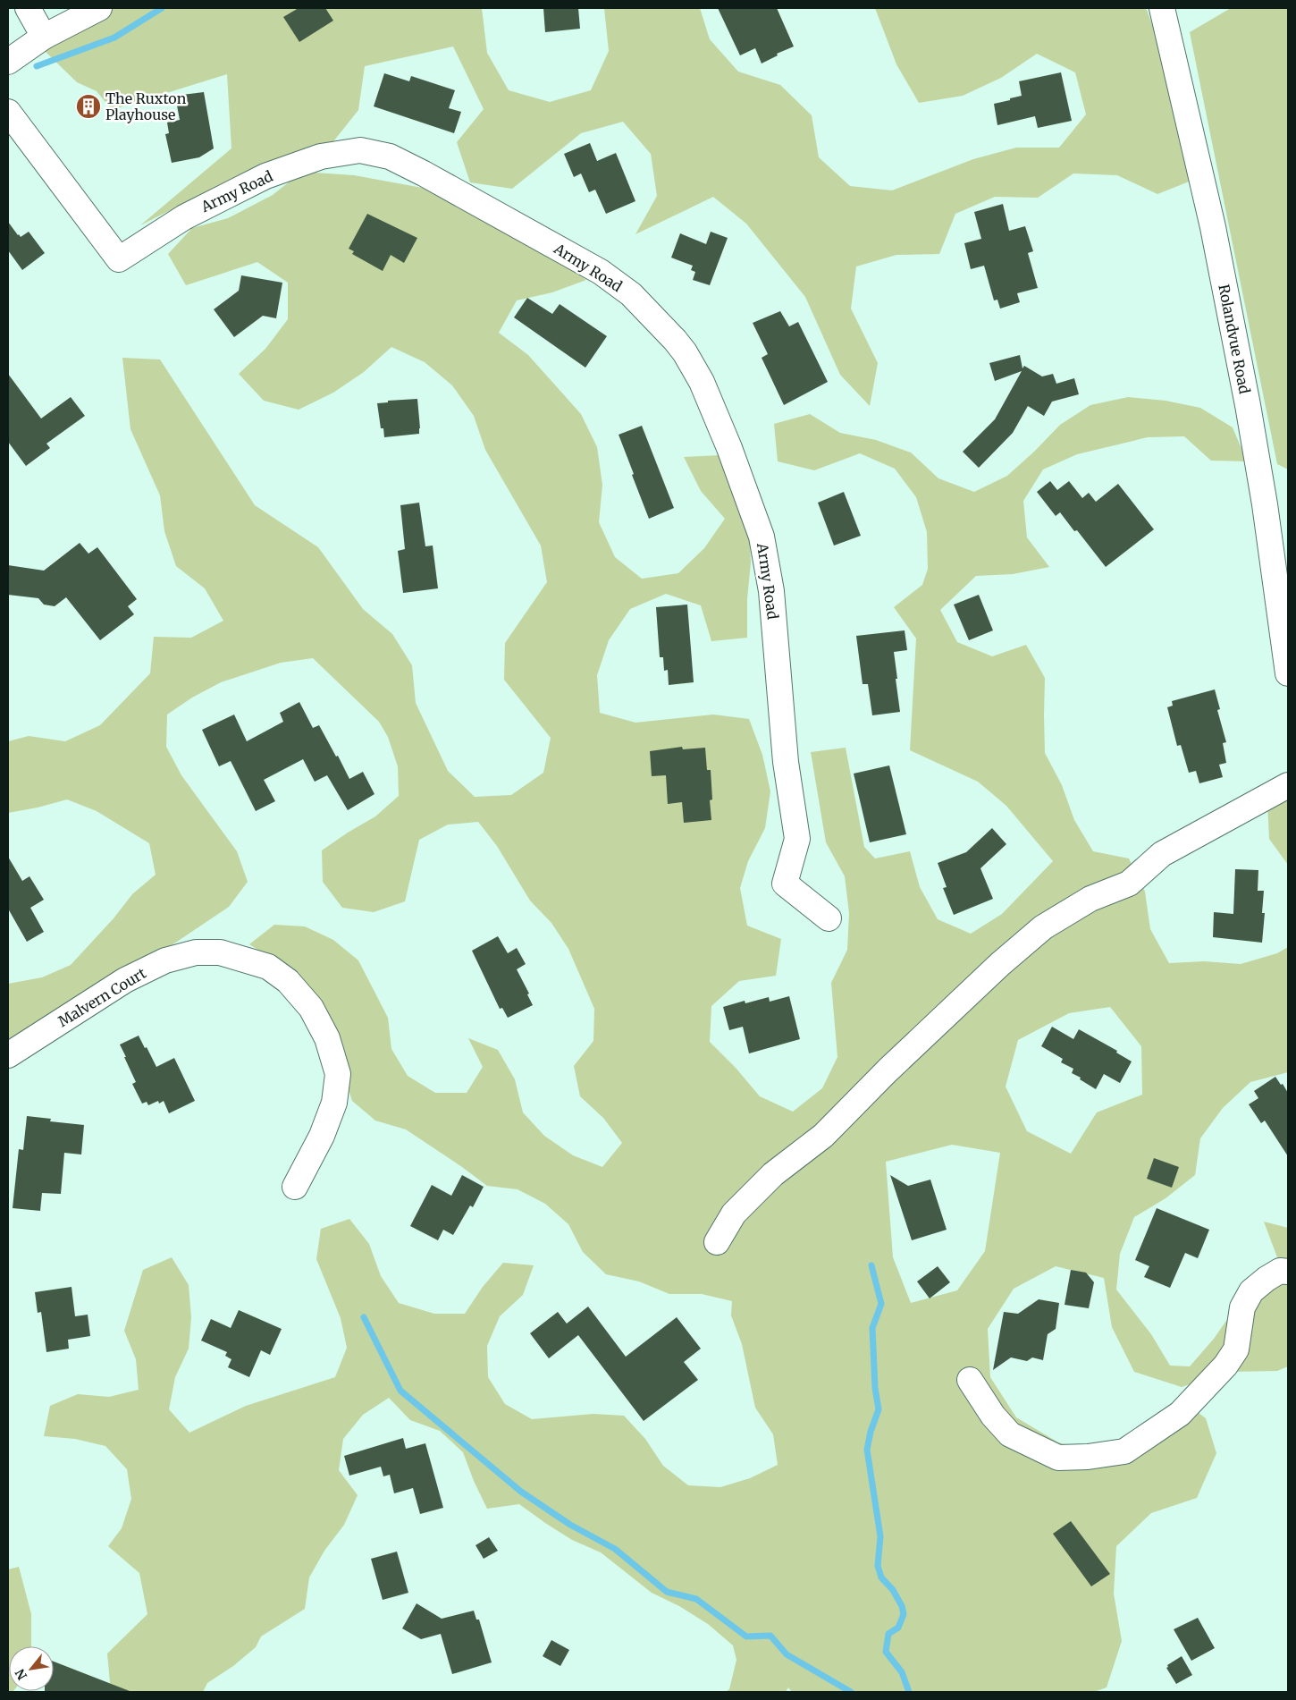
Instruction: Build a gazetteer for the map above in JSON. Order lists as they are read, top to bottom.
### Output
{
  "streets": {
    "street": ["Army Road", "Rolandvue Road", "Malvern Court"]
  },
  "places": {
    "building": ["The Ruxton Playhouse"]
  },
  "north": "bottom left"
}
